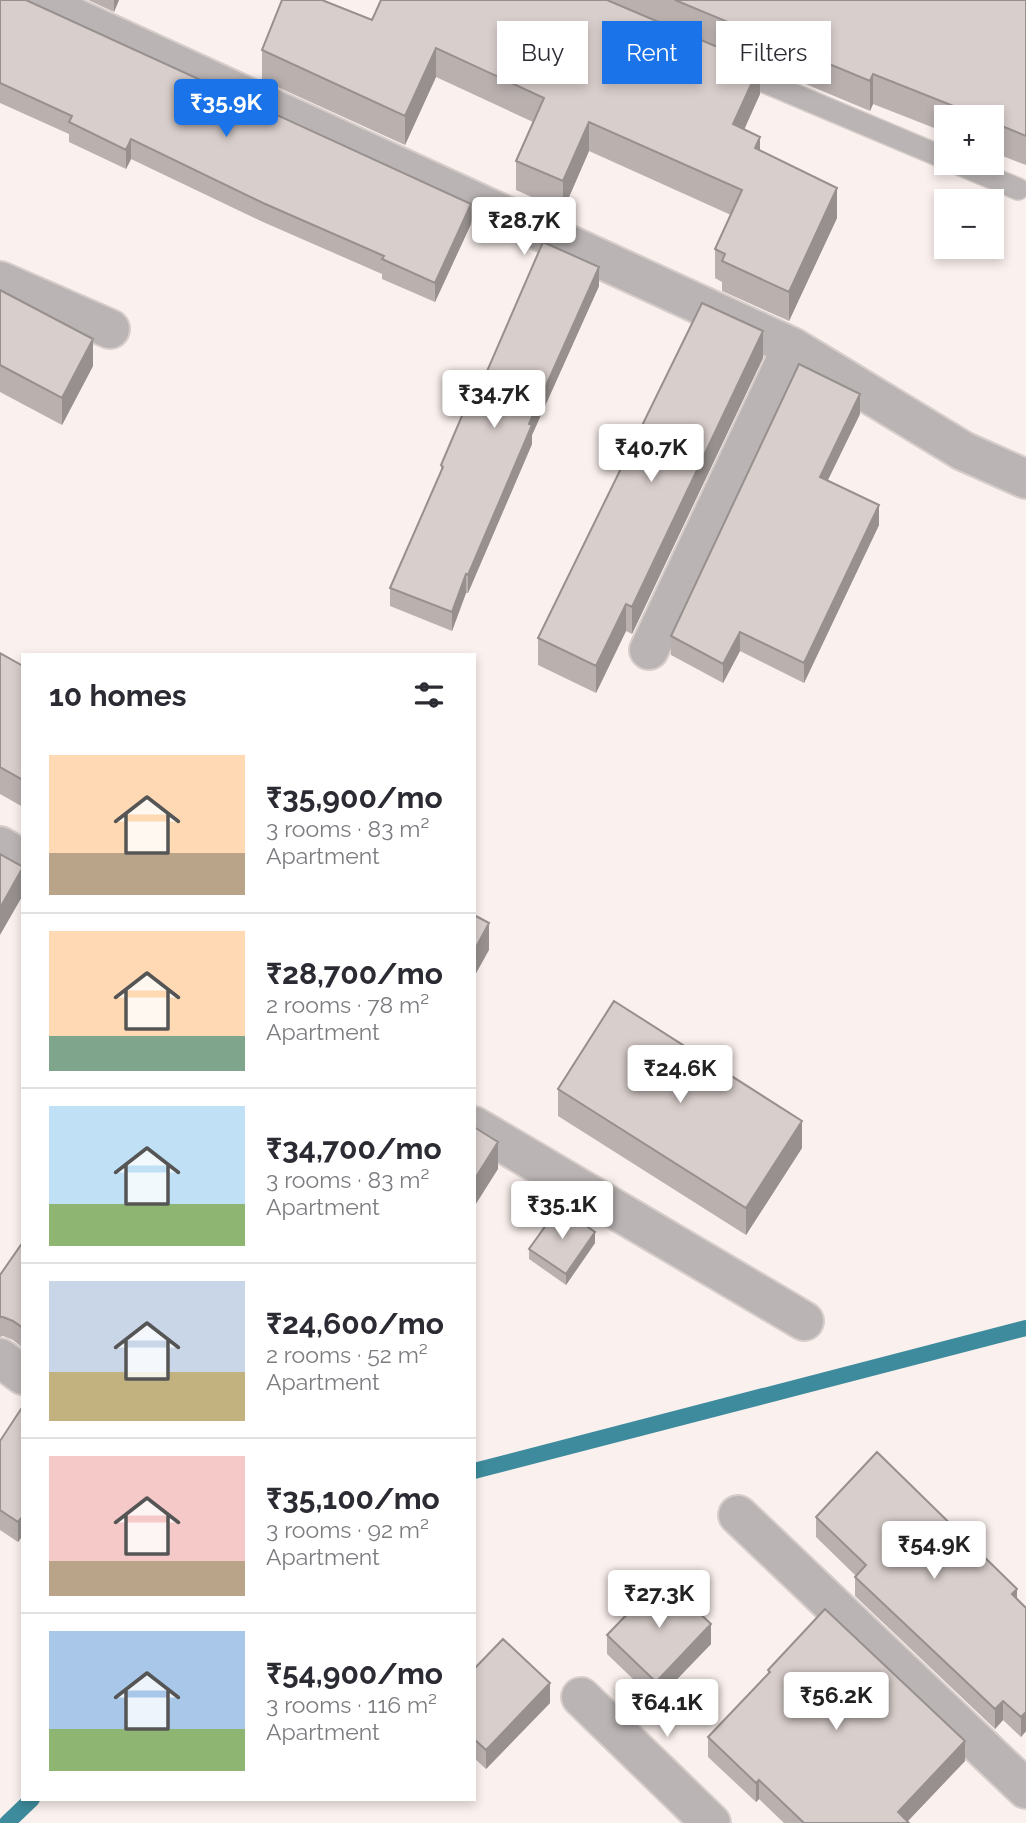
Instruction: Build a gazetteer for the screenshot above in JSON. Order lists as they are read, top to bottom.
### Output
{
  "page": {
    "chip": ["Buy", "Rent", "Filters"],
    "price": [
      "₹35.9K",
      "₹28.7K",
      "₹34.7K",
      "₹40.7K",
      "₹24.6K",
      "₹35.1K",
      "₹54.9K",
      "₹27.3K",
      "₹56.2K",
      "₹64.1K"
    ],
    "map_buttons": ["+", "−"],
    "heading": "10 homes",
    "list": [
      {
        "name": "₹35,900/mo",
        "note": "3 rooms · 83 m² · Apartment"
      },
      {
        "name": "₹28,700/mo",
        "note": "2 rooms · 78 m² · Apartment"
      },
      {
        "name": "₹34,700/mo",
        "note": "3 rooms · 83 m² · Apartment"
      },
      {
        "name": "₹24,600/mo",
        "note": "2 rooms · 52 m² · Apartment"
      },
      {
        "name": "₹35,100/mo",
        "note": "3 rooms · 92 m² · Apartment"
      },
      {
        "name": "₹54,900/mo",
        "note": "3 rooms · 116 m² · Apartment"
      }
    ]
  }
}
